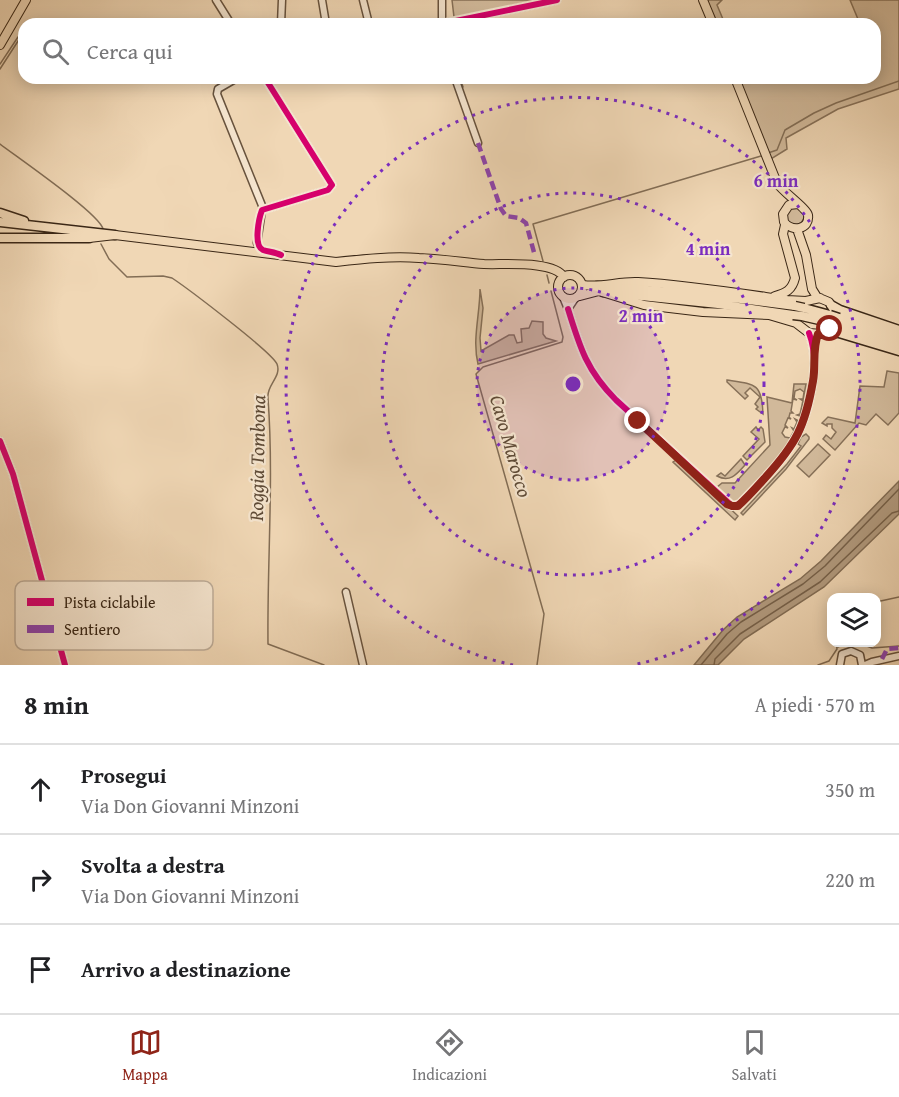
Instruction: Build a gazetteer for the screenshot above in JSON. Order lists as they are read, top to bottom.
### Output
{
  "water": ["Cavo Marocco", "Roggia Tombona"],
  "legend": ["Pista ciclabile", "Sentiero"],
  "page": {
    "search": "Cerca qui",
    "heading": ["8 min", "A piedi · 570 m"],
    "list": [
      ["Prosegui", "Via Don Giovanni Minzoni", "350 m"],
      ["Svolta a destra", "Via Don Giovanni Minzoni", "220 m"],
      "Arrivo a destinazione"
    ],
    "nav": ["Mappa", "Indicazioni", "Salvati"]
  },
  "rings": ["6 min", "4 min", "2 min"]
}
